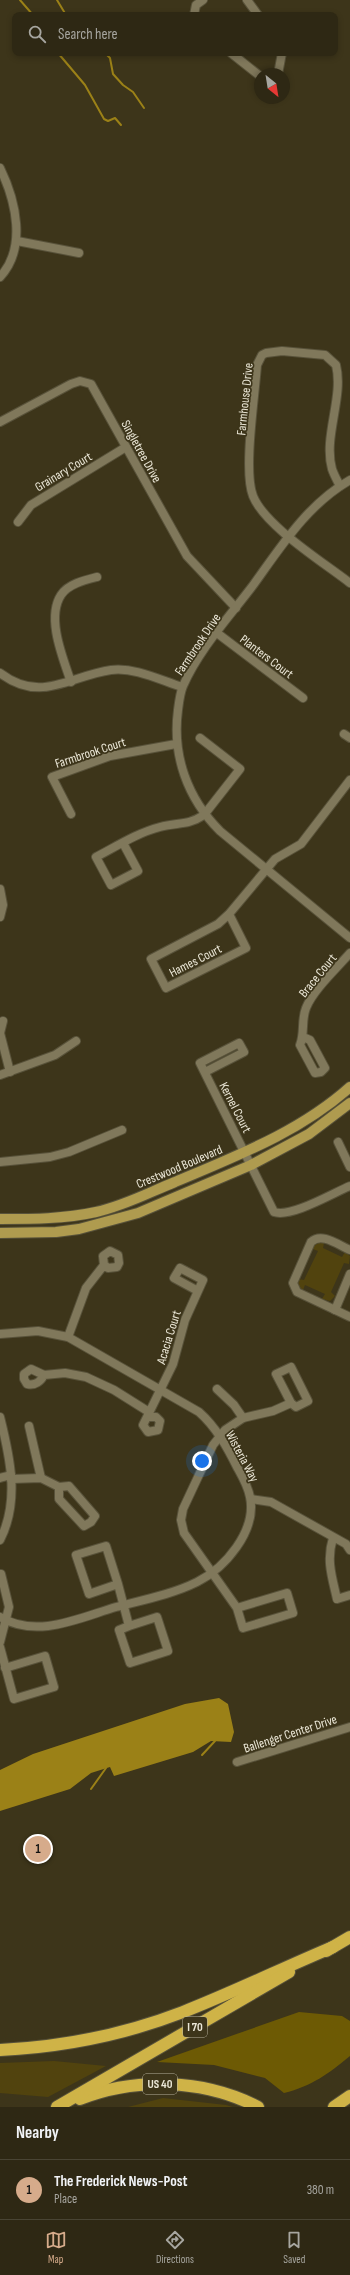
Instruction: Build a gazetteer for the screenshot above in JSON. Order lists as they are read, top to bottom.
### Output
{
  "streets": {
    "highway": ["I 70", "US 40"],
    "main road": ["Crestwood Boulevard"],
    "street": [
      "Farmhouse Drive",
      "Singletree Drive",
      "Grainary Court",
      "Farmbrook Drive",
      "Planters Court",
      "Farmbrook Court",
      "Hames Court",
      "Brace Court",
      "Kernel Court",
      "Acacia Court",
      "Wisteria Way",
      "Ballenger Center Drive"
    ]
  },
  "crossings": [
    ["Farmhouse Drive", "Farmbrook Drive"],
    ["Singletree Drive", "Grainary Court"],
    ["Singletree Drive", "Farmbrook Drive"],
    ["Farmbrook Drive", "Planters Court"],
    ["Farmbrook Drive", "Farmbrook Court"],
    ["Farmbrook Drive", "Hames Court"],
    ["Kernel Court", "Crestwood Boulevard"],
    ["Acacia Court", "Wisteria Way"]
  ],
  "north": "bottom right",
  "page": {
    "search": "Search here",
    "pins": "1",
    "heading": "Nearby",
    "list": [
      {
        "mark": "1",
        "name": "The Frederick News-Post",
        "note": "Place",
        "value": "380 m"
      }
    ],
    "nav": ["Map", "Directions", "Saved"]
  }
}
